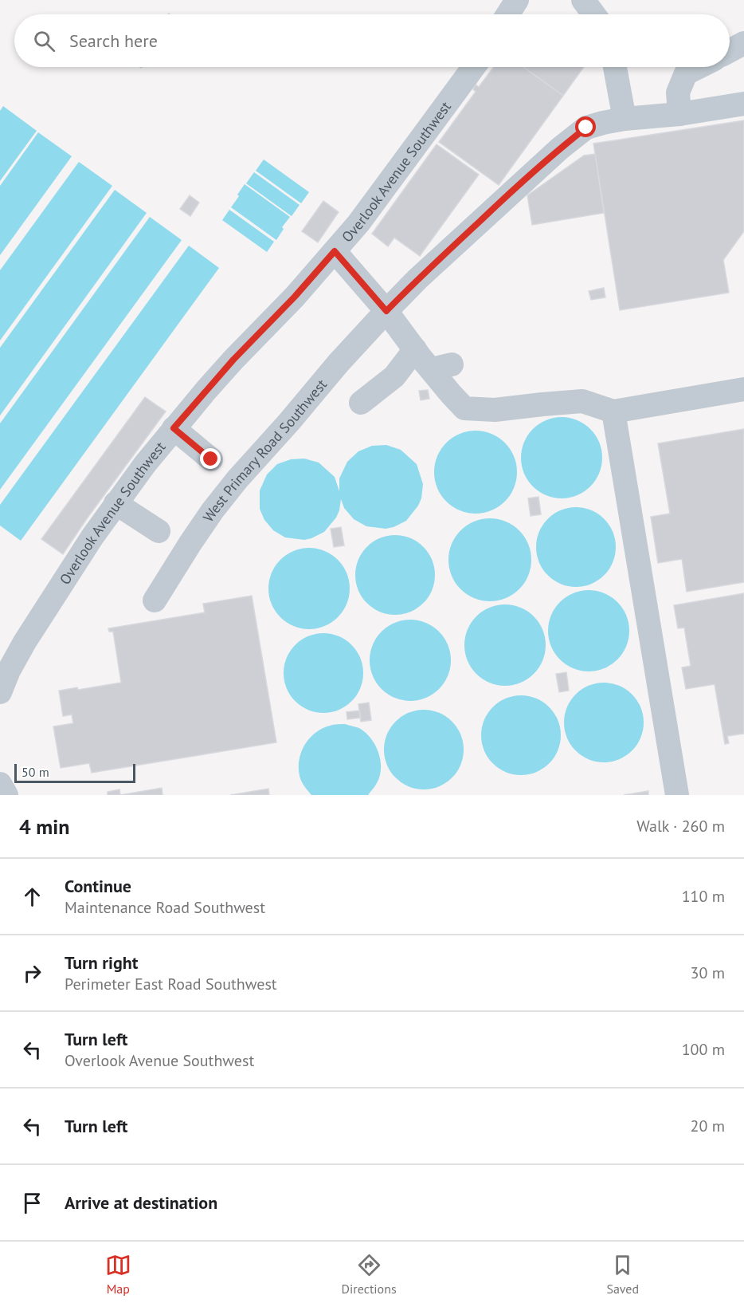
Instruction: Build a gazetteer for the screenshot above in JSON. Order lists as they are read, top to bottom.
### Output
{
  "streets": {
    "lane": ["Overlook Avenue Southwest", "West Primary Road Southwest"]
  },
  "scale_bar": "50 m",
  "page": {
    "search": "Search here",
    "scale": "50 m",
    "heading": ["4 min", "Walk · 260 m"],
    "list": [
      ["Continue", "Maintenance Road Southwest", "110 m"],
      ["Turn right", "Perimeter East Road Southwest", "30 m"],
      ["Turn left", "Overlook Avenue Southwest", "100 m"],
      ["Turn left", "20 m"],
      "Arrive at destination"
    ],
    "nav": ["Map", "Directions", "Saved"]
  }
}
